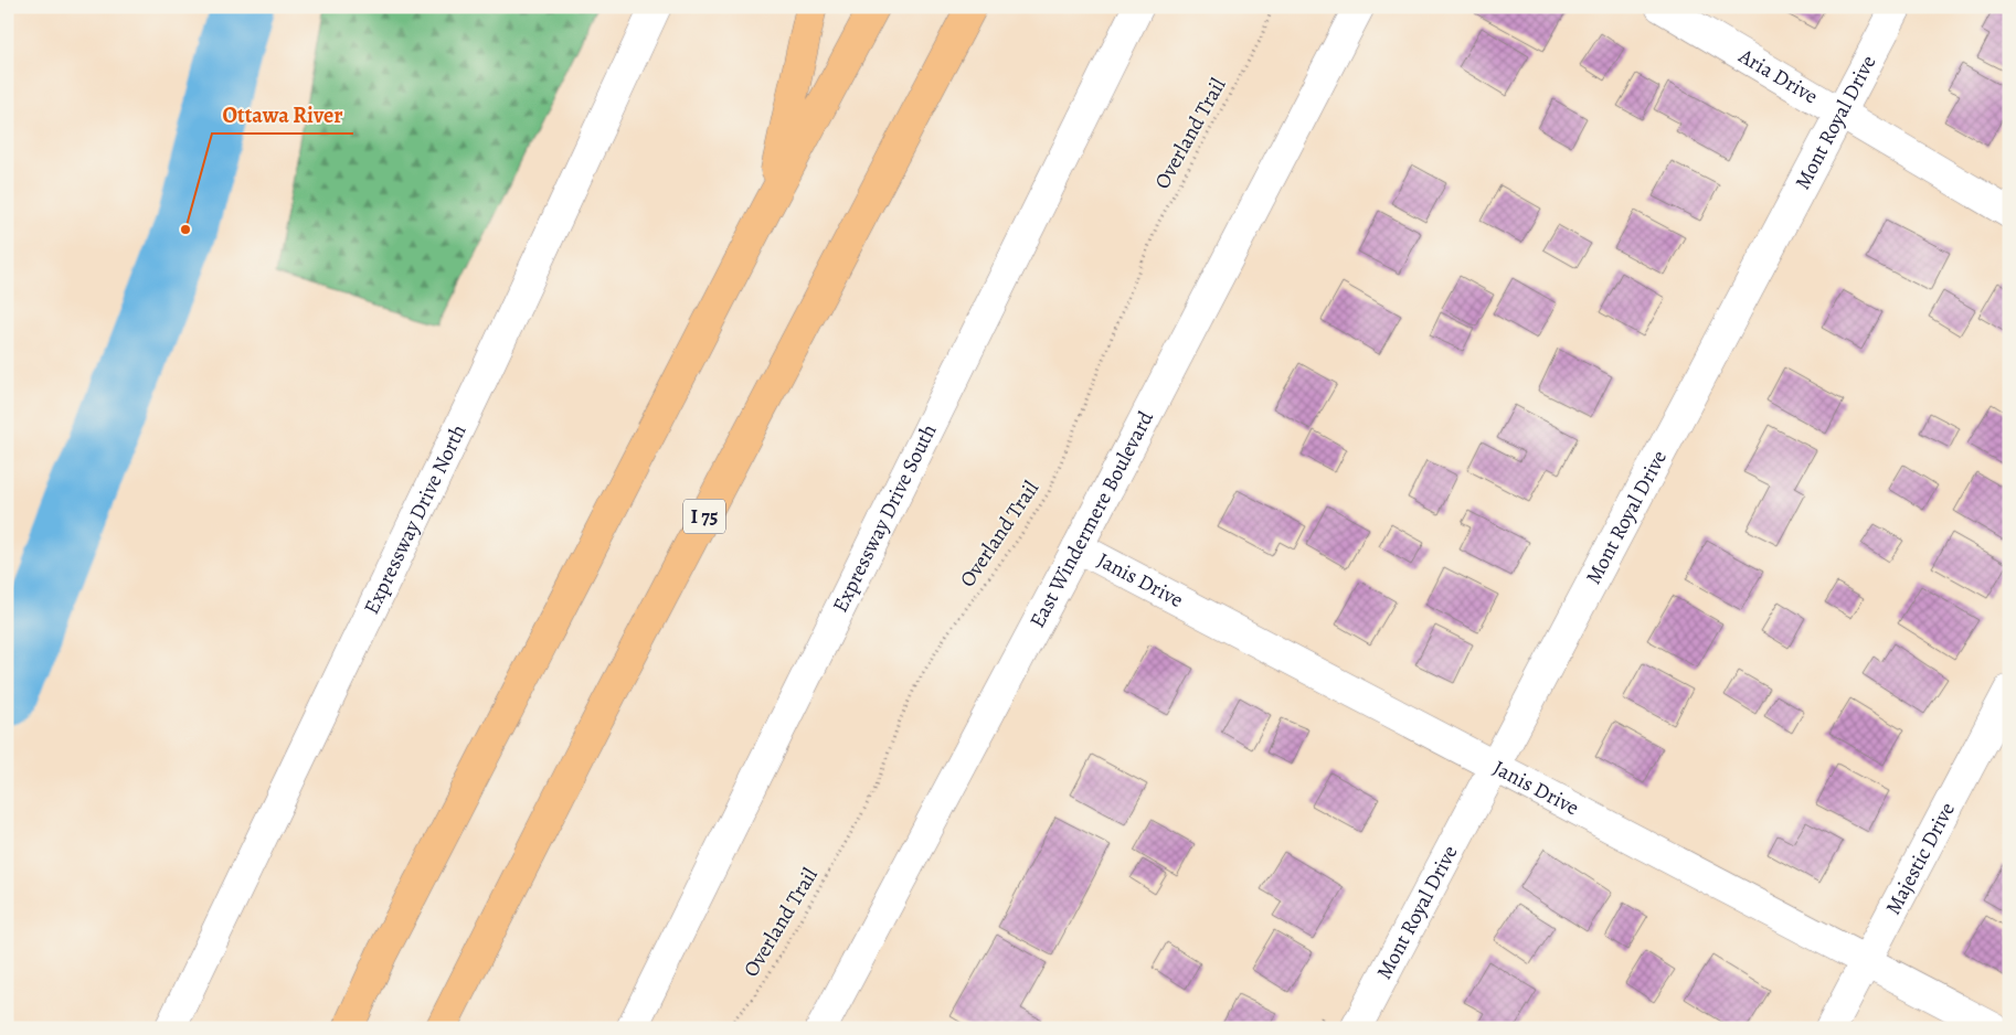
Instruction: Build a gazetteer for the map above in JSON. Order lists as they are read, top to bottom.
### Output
{
  "streets": {
    "highway": ["I 75"],
    "street": [
      "Aria Drive",
      "Mont Royal Drive",
      "Expressway Drive South",
      "Expressway Drive North",
      "East Windermere Boulevard",
      "Janis Drive",
      "Majestic Drive"
    ],
    "path": ["Overland Trail"]
  },
  "crossings": [
    ["Aria Drive", "Mont Royal Drive"],
    ["Mont Royal Drive", "Janis Drive"],
    ["East Windermere Boulevard", "Janis Drive"],
    ["Janis Drive", "Majestic Drive"]
  ],
  "places": ["Ottawa River"]
}
